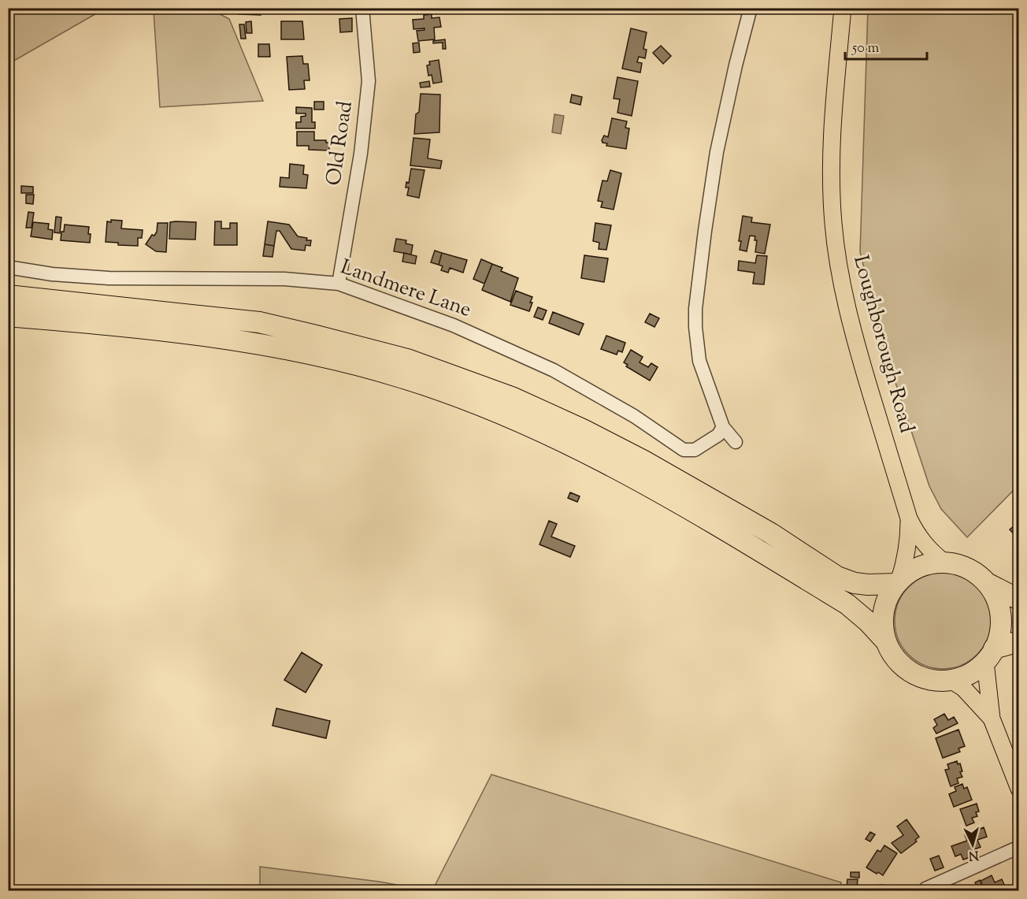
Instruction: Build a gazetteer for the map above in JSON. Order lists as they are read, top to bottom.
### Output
{
  "streets": {
    "main road": ["Loughborough Road"],
    "street": ["Old Road", "Landmere Lane"]
  },
  "crossings": [
    ["Old Road", "Landmere Lane"]
  ],
  "scale_bar": "50 m",
  "north": "bottom"
}
